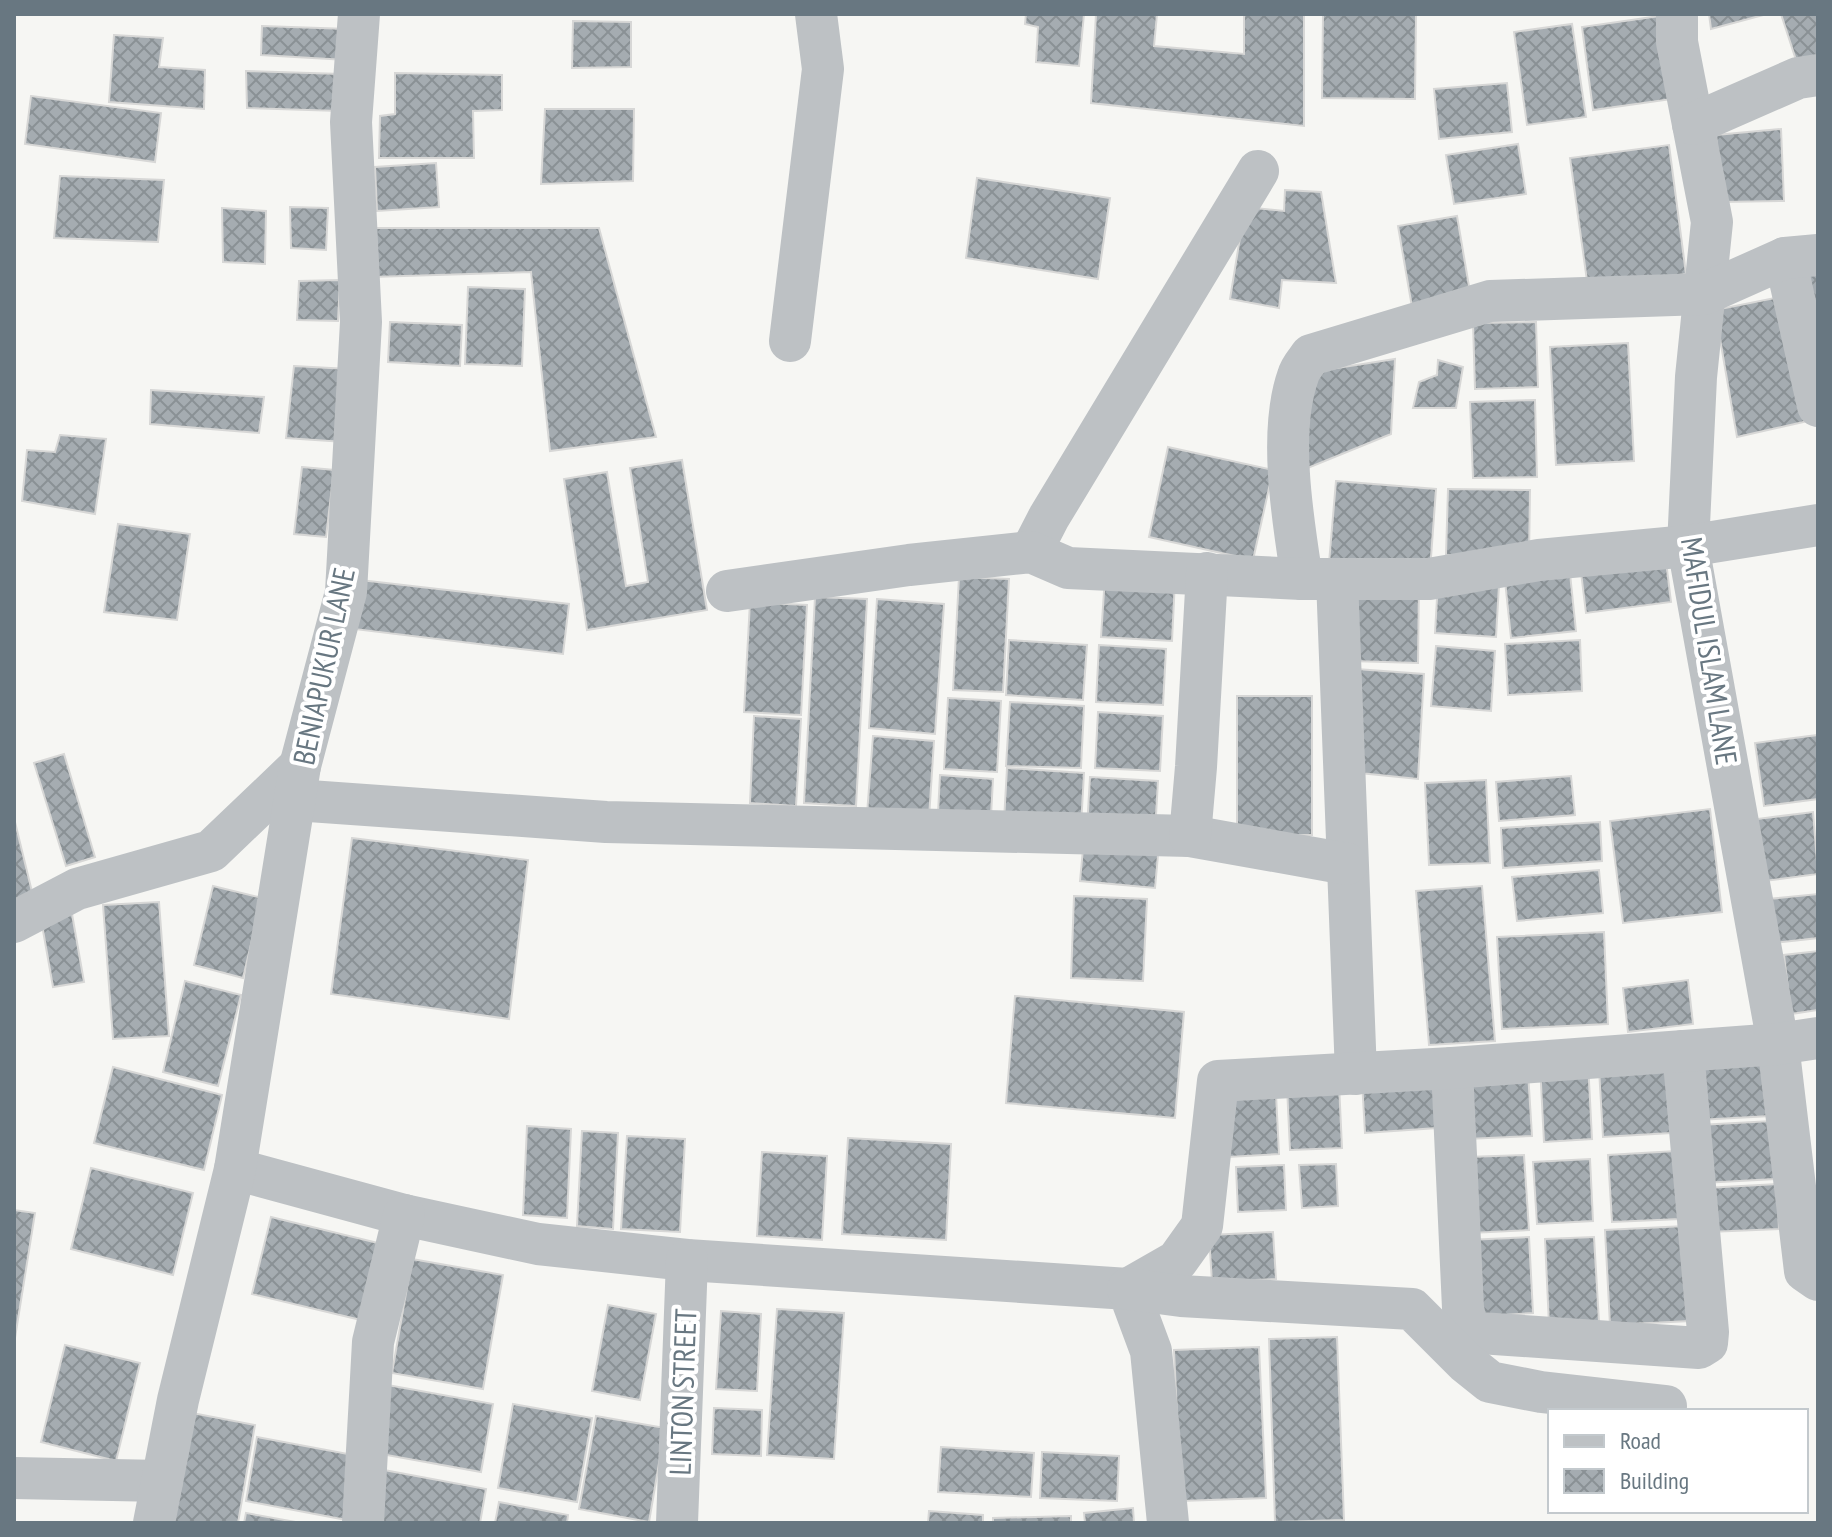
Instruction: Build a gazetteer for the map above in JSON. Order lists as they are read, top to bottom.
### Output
{
  "streets": {
    "street": ["MAFIDUL ISLAM LANE", "BENIAPUKUR LANE", "LINTON STREET"]
  },
  "legend": ["Road", "Building"]
}
